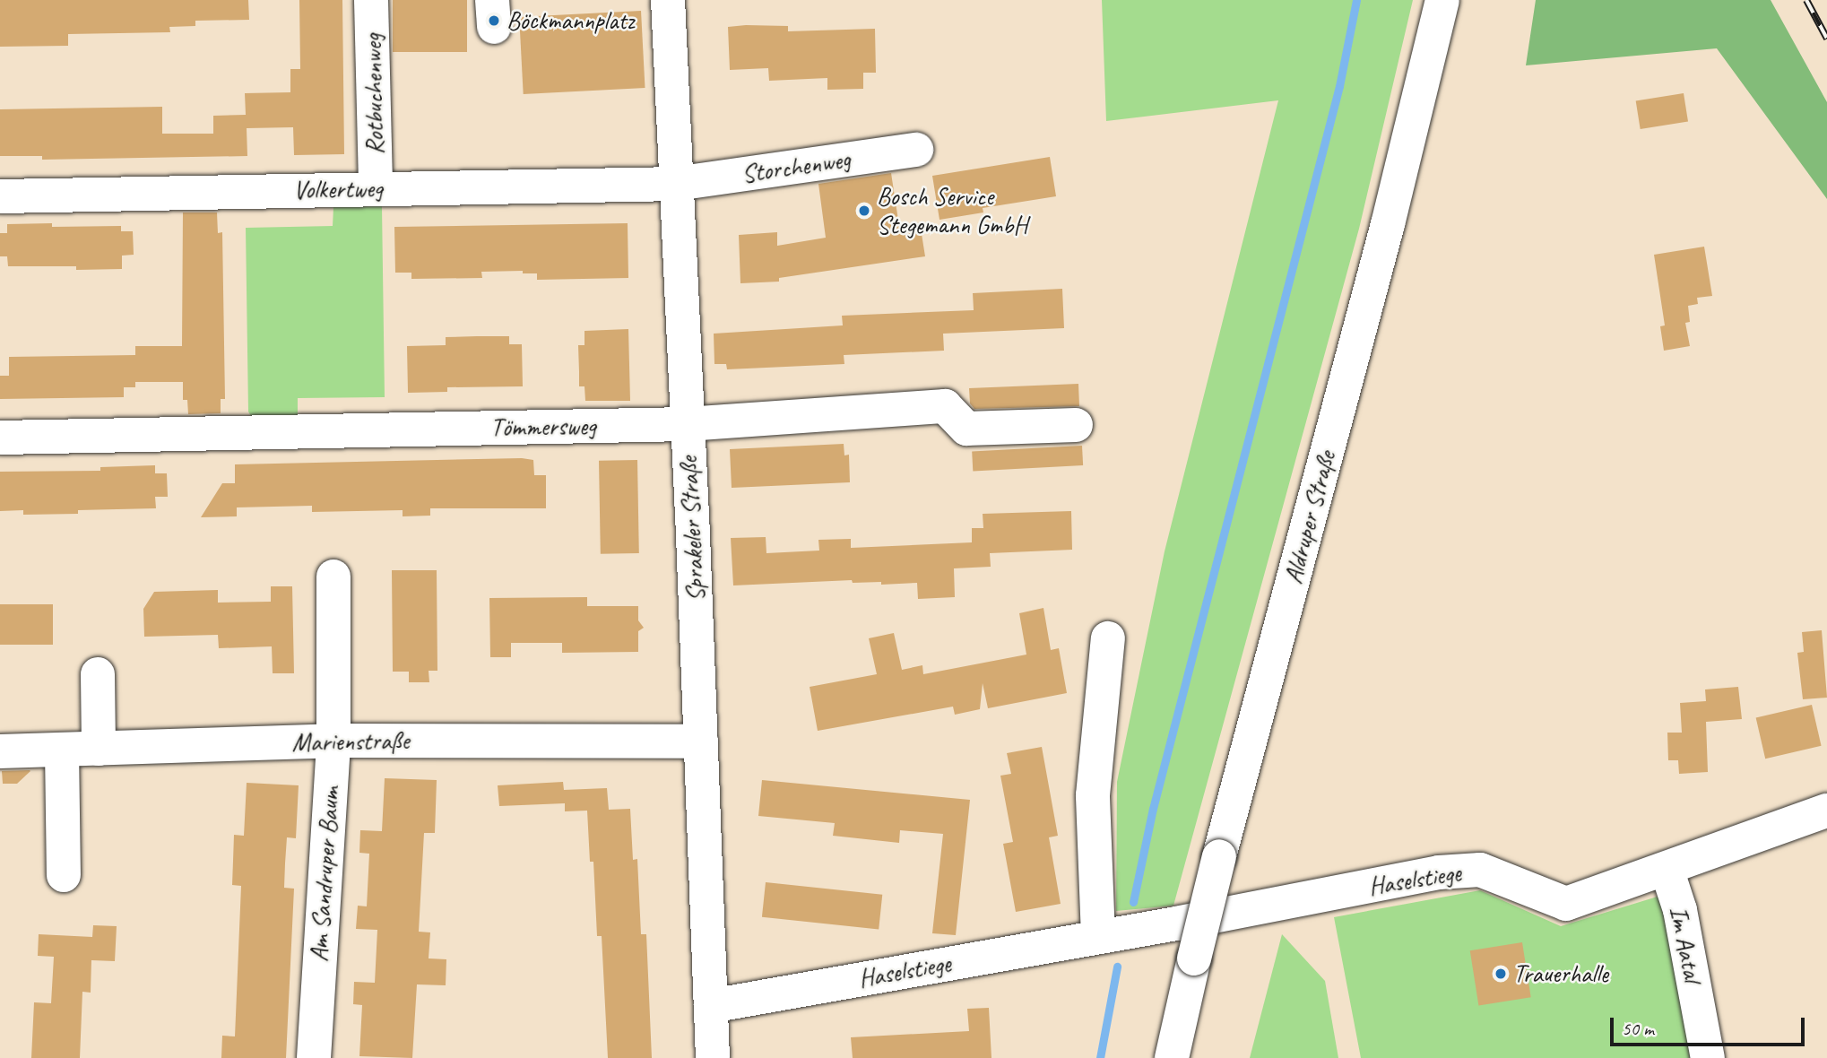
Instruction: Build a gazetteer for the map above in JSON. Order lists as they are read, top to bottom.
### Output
{
  "streets": {
    "street": [
      "Rotbuchenweg",
      "Storchenweg",
      "Volkertweg",
      "Tömmersweg",
      "Aldruper Straße",
      "Sprakeler Straße",
      "Marienstraße",
      "Am Sandruper Baum",
      "Haselstiege",
      "Im Aatal"
    ]
  },
  "crossings": [
    ["Rotbuchenweg", "Volkertweg"],
    ["Storchenweg", "Volkertweg"],
    ["Storchenweg", "Sprakeler Straße"],
    ["Volkertweg", "Sprakeler Straße"],
    ["Tömmersweg", "Sprakeler Straße"],
    ["Sprakeler Straße", "Marienstraße"],
    ["Sprakeler Straße", "Haselstiege"],
    ["Marienstraße", "Am Sandruper Baum"],
    ["Haselstiege", "Im Aatal"]
  ],
  "places": ["Böckmannplatz", "Bosch Service Stegemann GmbH", "Trauerhalle"],
  "scale_bar": "50 m"
}
